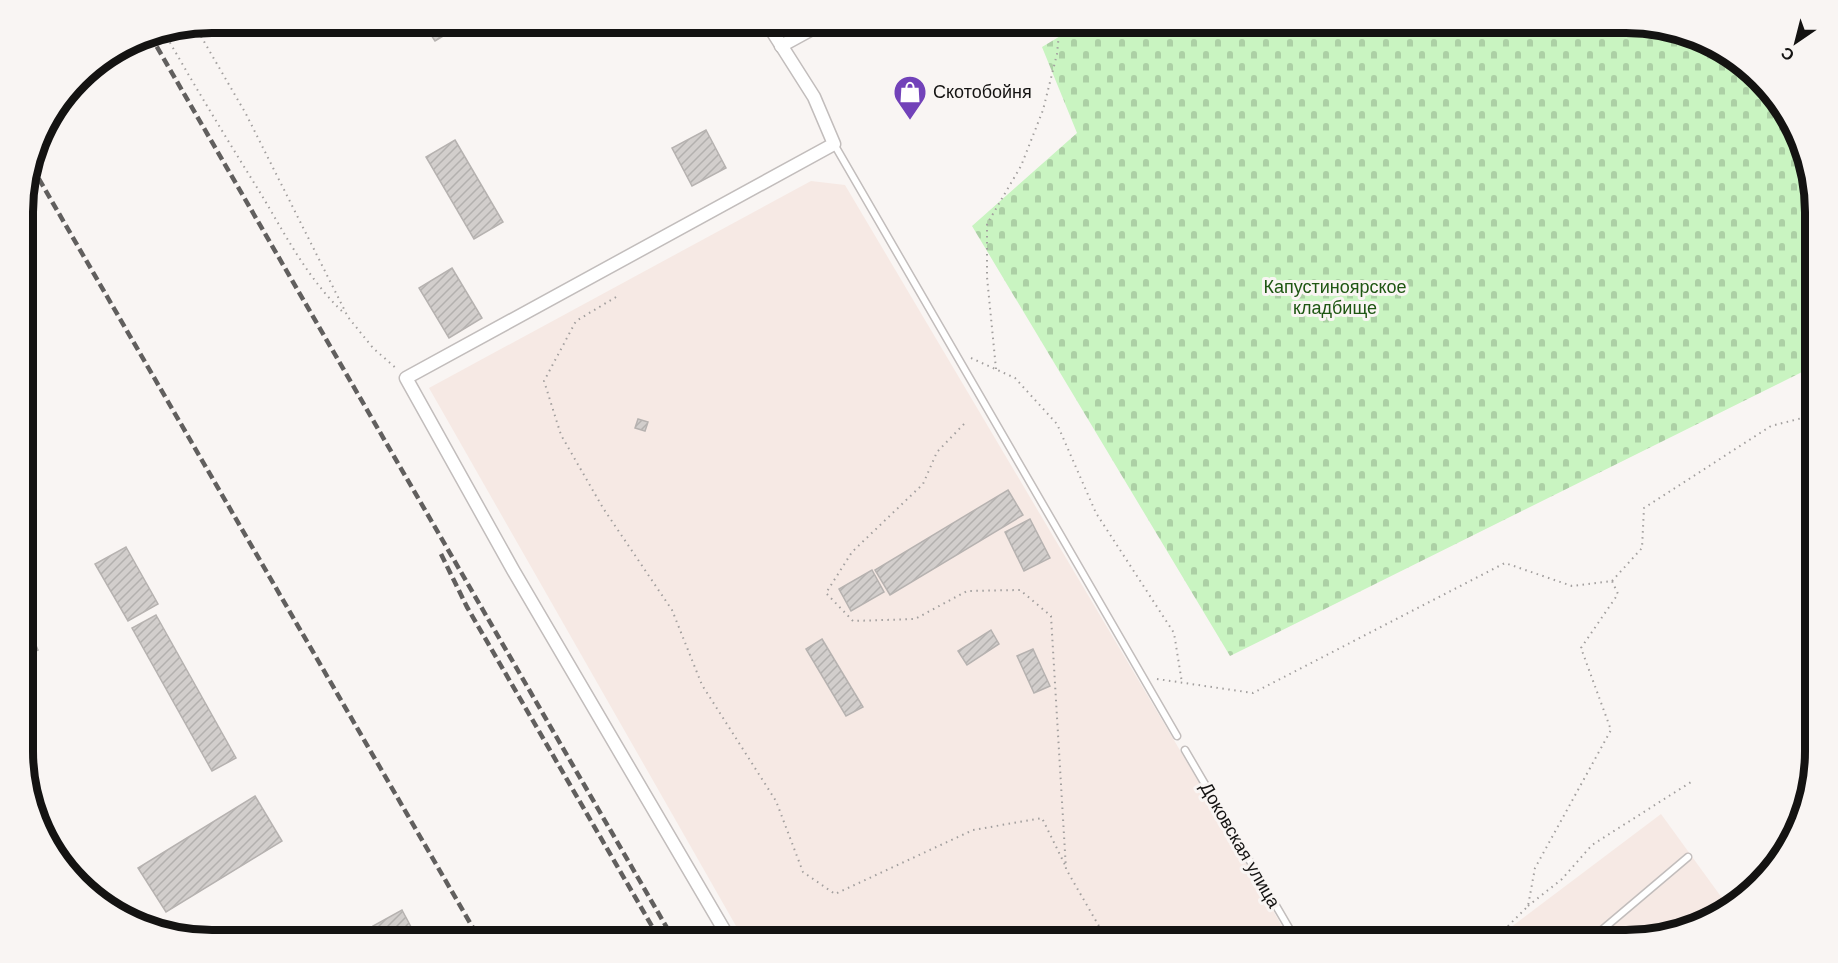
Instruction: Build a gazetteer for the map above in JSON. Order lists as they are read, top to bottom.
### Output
{
  "streets": {
    "lane": ["Доковская улица"]
  },
  "parks": ["Капустиноярское кладбище"],
  "places": {
    "shop": ["Скотобойня"]
  },
  "north": "bottom left"
}
